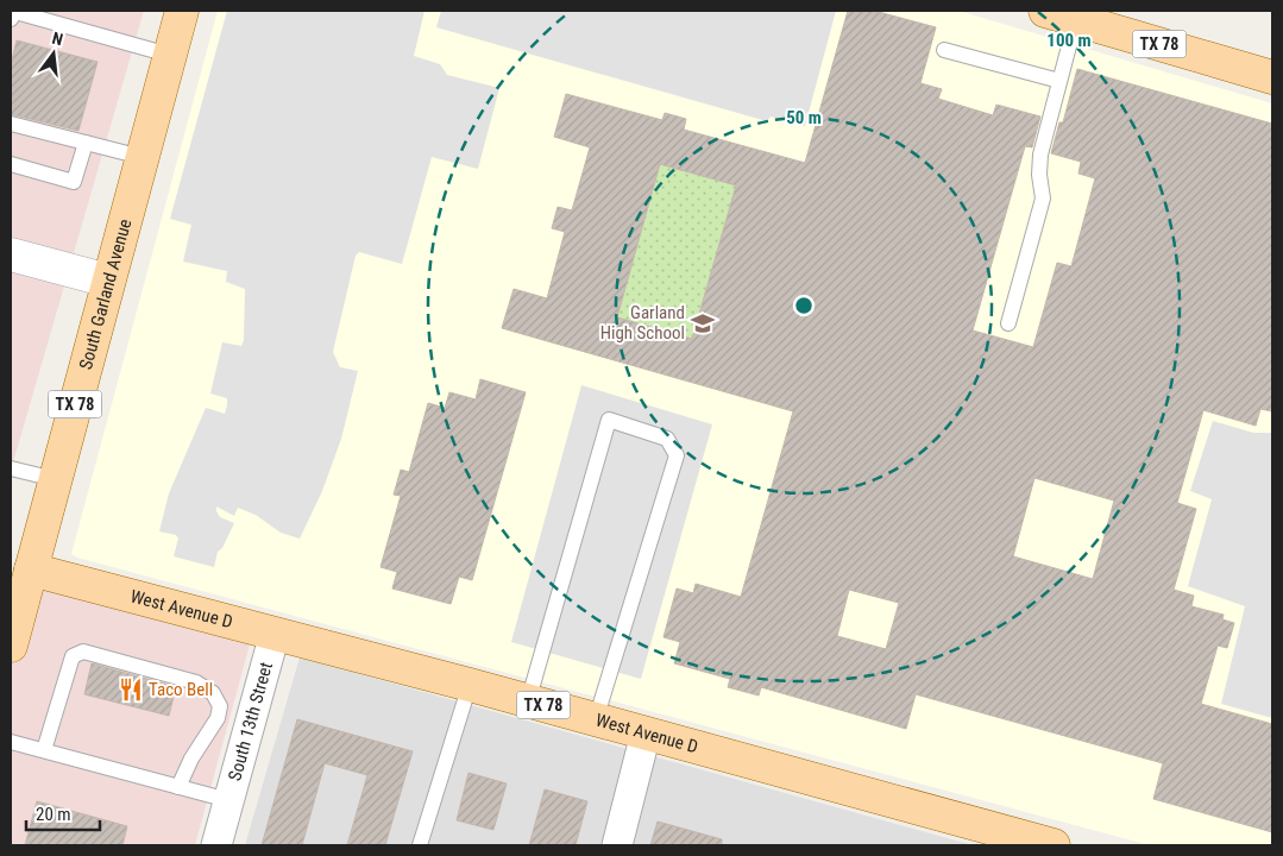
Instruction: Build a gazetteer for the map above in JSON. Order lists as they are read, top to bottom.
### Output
{
  "streets": {
    "main road": ["TX 78", "South Garland Avenue", "West Avenue D"],
    "street": ["South 13th Street"]
  },
  "crossings": [
    ["South Garland Avenue", "West Avenue D"],
    ["West Avenue D", "South 13th Street"]
  ],
  "places": {
    "school or university": ["Garland High School"],
    "restaurant": ["Taco Bell"]
  },
  "scale_bar": "20 m",
  "north": "top",
  "rings": ["100 m", "50 m"]
}
